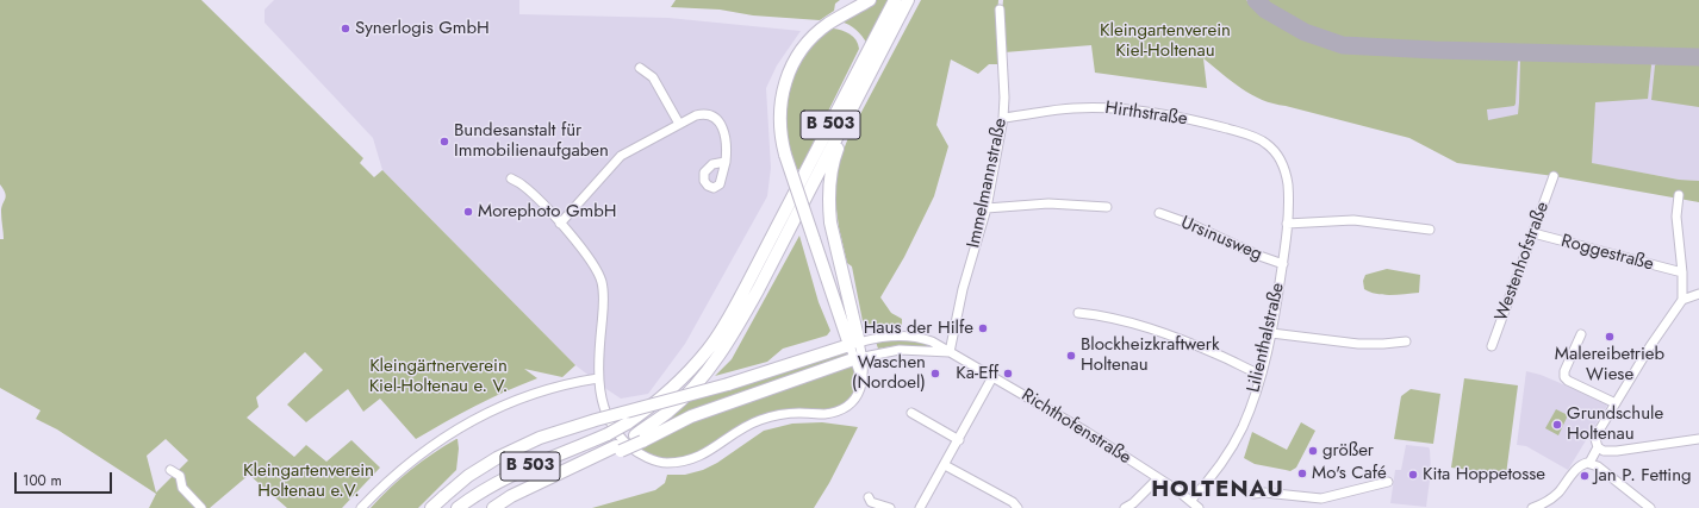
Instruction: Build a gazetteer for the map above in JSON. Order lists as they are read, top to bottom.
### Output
{
  "streets": {
    "highway": ["B 503"],
    "street": [
      "Hirthstraße",
      "Immelmannstraße",
      "Ursinusweg",
      "Roggestraße",
      "Westenhofstraße",
      "Lilienthalstraße",
      "Richthofenstraße"
    ]
  },
  "crossings": [
    ["Hirthstraße", "Immelmannstraße"],
    ["Hirthstraße", "Lilienthalstraße"],
    ["Immelmannstraße", "Richthofenstraße"],
    ["Ursinusweg", "Lilienthalstraße"],
    ["Roggestraße", "Westenhofstraße"],
    ["Lilienthalstraße", "Richthofenstraße"]
  ],
  "districts": ["HOLTENAU"],
  "parks": ["Kleingartenverein Kiel-Holtenau", "Kleingärtnerverein Kiel-Holtenau e. V.", "Kleingartenverein Holtenau e.V."],
  "places": [
    "Synerlogis GmbH",
    "Bundesanstalt für Immobilienaufgaben",
    "Morephoto GmbH",
    "Haus der Hilfe",
    "Malereibetrieb Wiese",
    "Blockheizkraftwerk Holtenau",
    "Waschen (Nordoel)",
    "Ka-Eff",
    "Grundschule Holtenau",
    "größer",
    "Mo's Café",
    "Kita Hoppetosse",
    "Jan P. Fetting"
  ],
  "scale_bar": "100 m"
}
